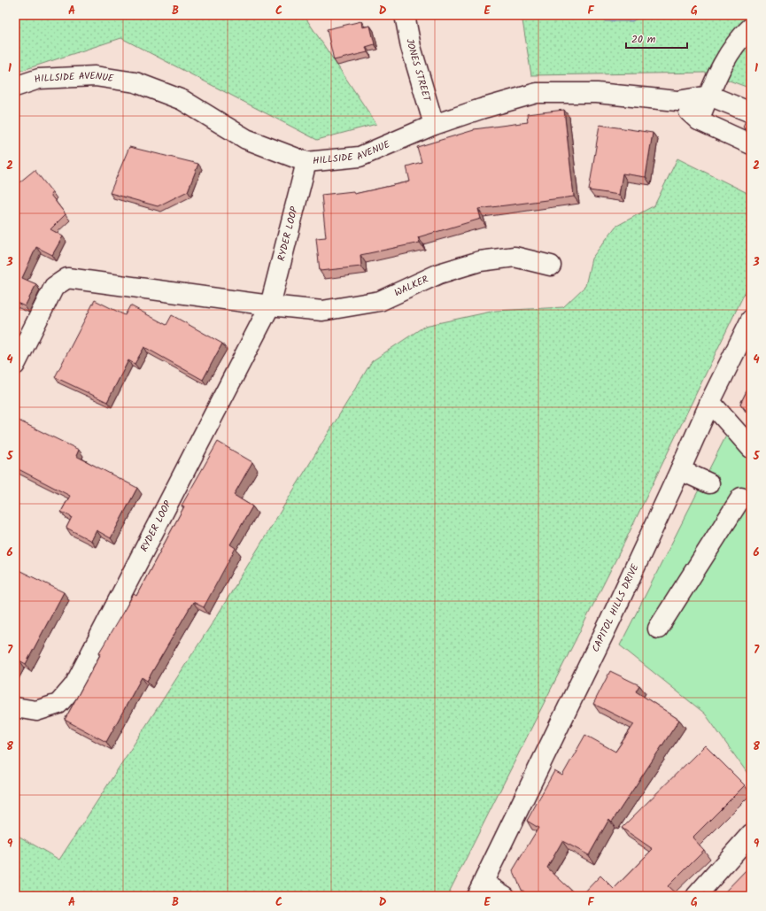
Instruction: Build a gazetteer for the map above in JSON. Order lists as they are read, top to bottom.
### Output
{
  "streets": {
    "street": [
      "JONES STREET",
      "HILLSIDE AVENUE",
      "RYDER LOOP",
      "WALKER",
      "CAPITOL HILLS DRIVE"
    ]
  },
  "crossings": [
    ["JONES STREET", "HILLSIDE AVENUE"],
    ["HILLSIDE AVENUE", "RYDER LOOP"],
    ["RYDER LOOP", "WALKER"]
  ],
  "scale_bar": "20 m",
  "grid": {
    "columns": [
      "A",
      "B",
      "C",
      "D",
      "E",
      "F",
      "G"
    ],
    "rows": [
      "1",
      "2",
      "3",
      "4",
      "5",
      "6",
      "7",
      "8",
      "9"
    ]
  }
}
